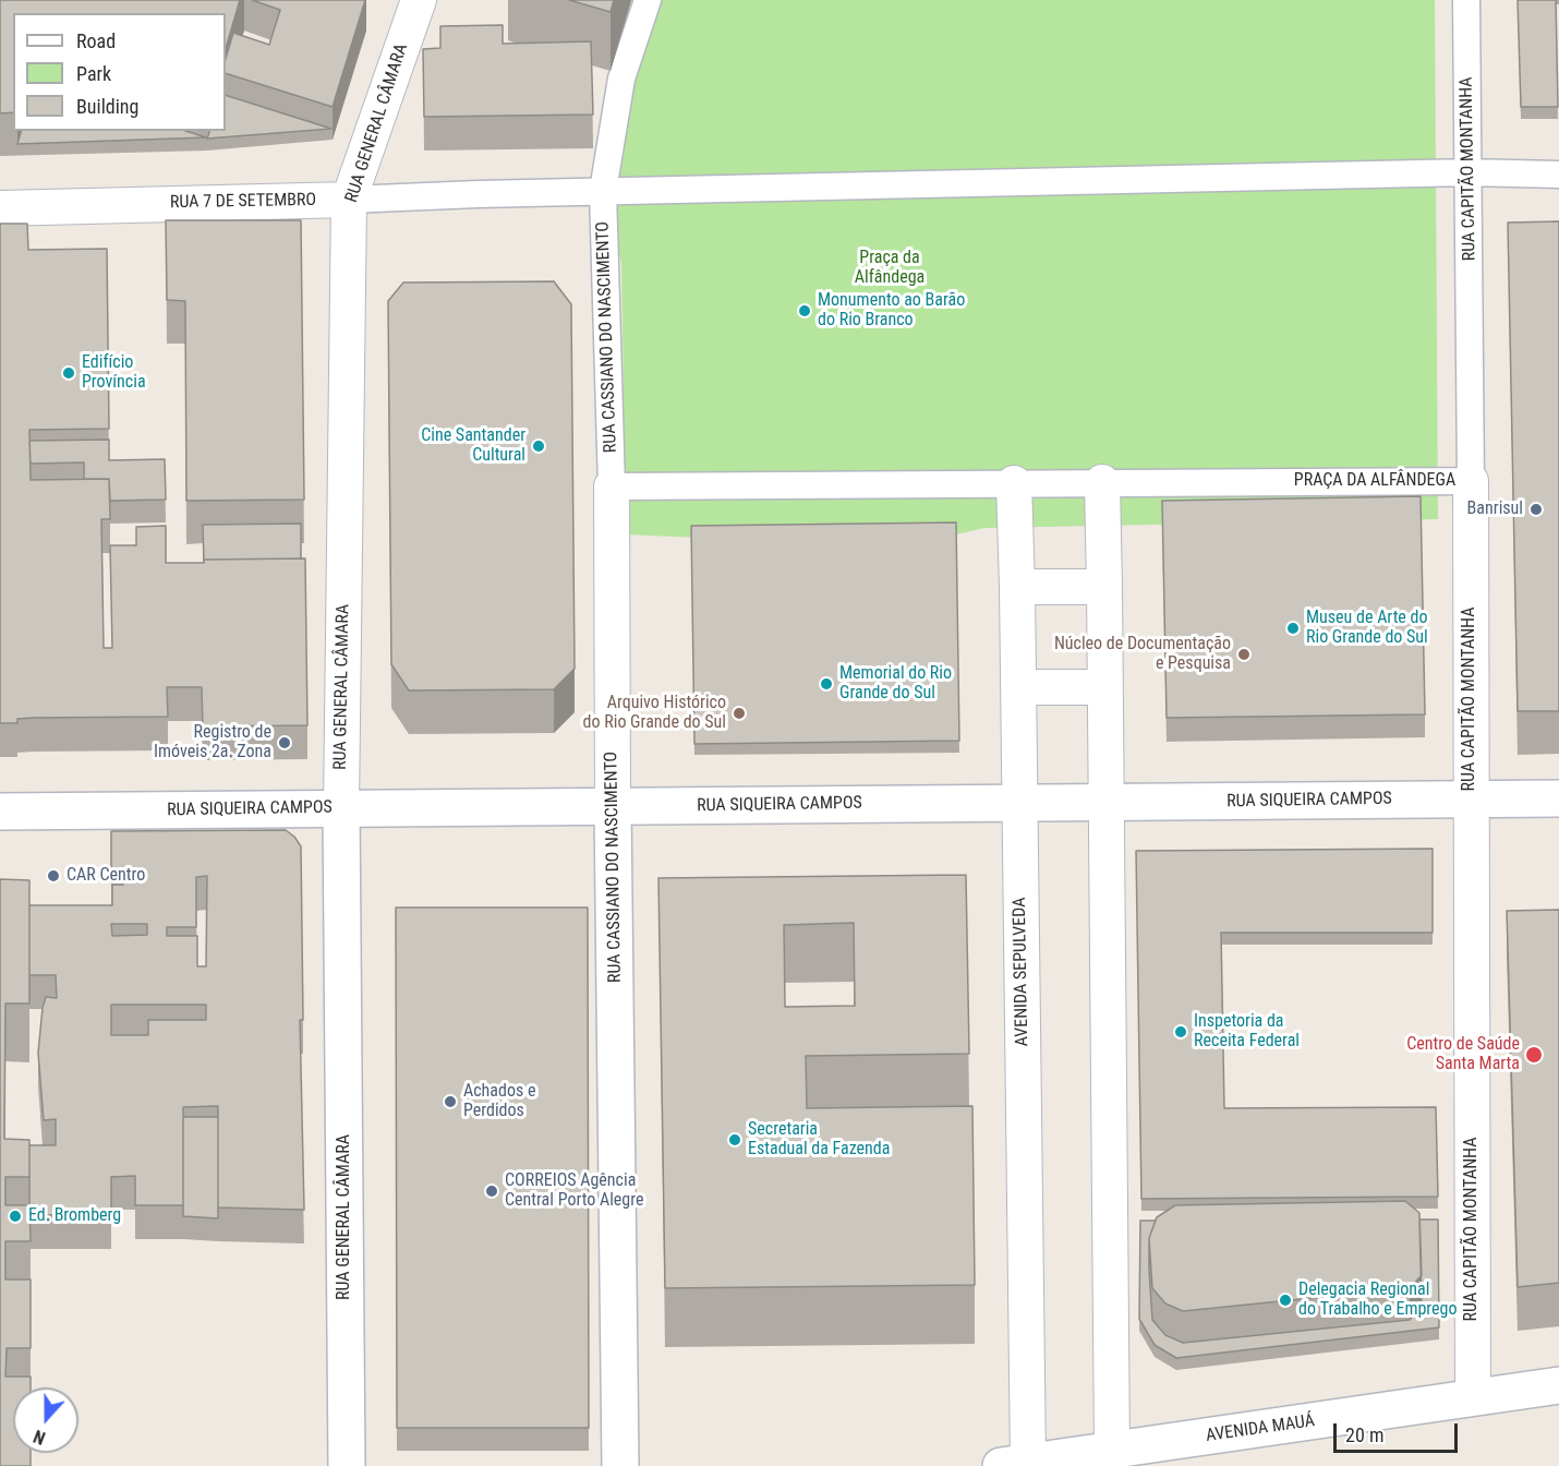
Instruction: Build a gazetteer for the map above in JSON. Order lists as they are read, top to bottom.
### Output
{
  "streets": {
    "main road": [
      "RUA GENERAL CÂMARA",
      "RUA CASSIANO DO NASCIMENTO",
      "RUA SIQUEIRA CAMPOS",
      "AVENIDA MAUÁ"
    ],
    "street": [
      "RUA CAPITÃO MONTANHA",
      "RUA 7 DE SETEMBRO",
      "PRAÇA DA ALFÂNDEGA",
      "AVENIDA SEPULVEDA"
    ]
  },
  "crossings": [
    ["RUA GENERAL CÂMARA", "RUA 7 DE SETEMBRO"],
    ["RUA GENERAL CÂMARA", "RUA SIQUEIRA CAMPOS"],
    ["RUA CAPITÃO MONTANHA", "PRAÇA DA ALFÂNDEGA"],
    ["RUA CAPITÃO MONTANHA", "RUA SIQUEIRA CAMPOS"],
    ["RUA CAPITÃO MONTANHA", "AVENIDA MAUÁ"],
    ["RUA 7 DE SETEMBRO", "RUA CASSIANO DO NASCIMENTO"],
    ["RUA CASSIANO DO NASCIMENTO", "PRAÇA DA ALFÂNDEGA"],
    ["RUA CASSIANO DO NASCIMENTO", "RUA SIQUEIRA CAMPOS"],
    ["PRAÇA DA ALFÂNDEGA", "AVENIDA SEPULVEDA"],
    ["RUA SIQUEIRA CAMPOS", "AVENIDA SEPULVEDA"],
    ["AVENIDA SEPULVEDA", "AVENIDA MAUÁ"]
  ],
  "parks": ["Praça da Alfândega"],
  "places": [
    "Monumento ao Barão do Rio Branco",
    "Edifício Província",
    "Cine Santander Cultural",
    "Banrisul",
    "Museu de Arte do Rio Grande do Sul",
    "Núcleo de Documentação e Pesquisa",
    "Memorial do Rio Grande do Sul",
    "Arquivo Histórico do Rio Grande do Sul",
    "Registro de Imóveis 2a. Zona",
    "CAR Centro",
    "Inspetoria da Receita Federal",
    "Centro de Saúde Santa Marta",
    "Achados e Perdidos",
    "Secretaria Estadual da Fazenda",
    "CORREIOS Agência Central Porto Alegre",
    "Ed. Bromberg",
    "Delegacia Regional do Trabalho e Emprego"
  ],
  "legend": ["Road", "Park", "Building"],
  "scale_bar": "20 m",
  "north": "bottom"
}
